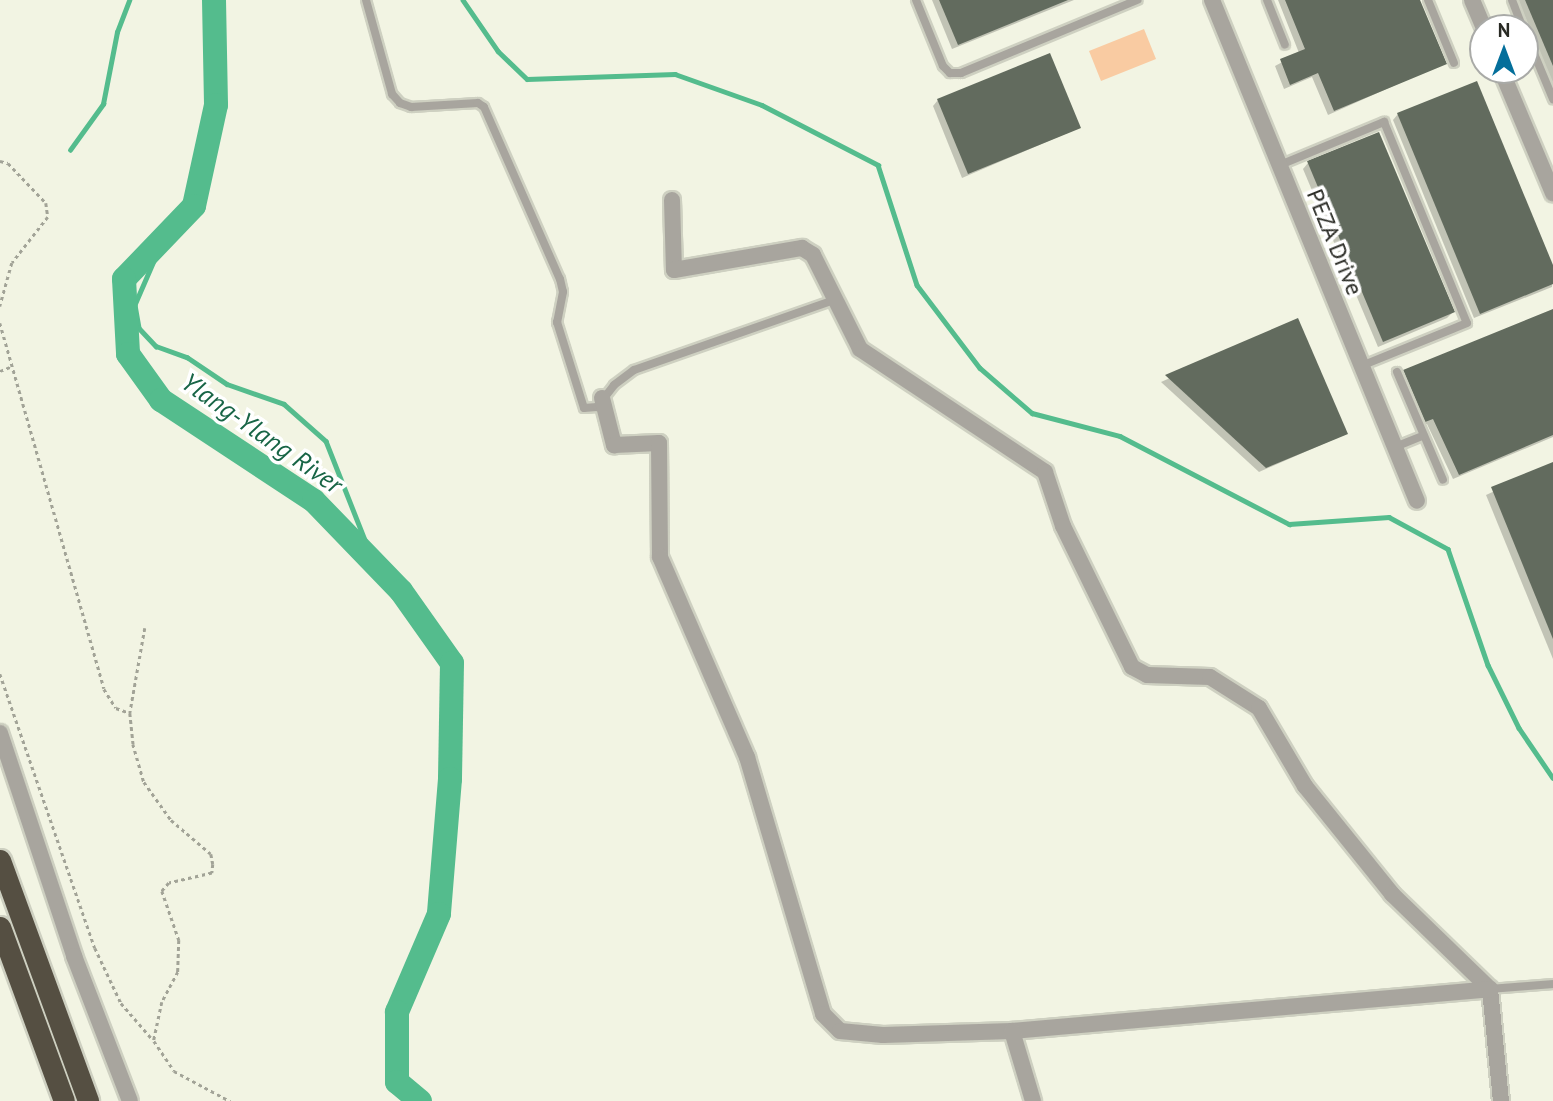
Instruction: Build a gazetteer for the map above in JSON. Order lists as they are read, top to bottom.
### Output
{
  "streets": {
    "street": ["PEZA Drive"]
  },
  "water": ["Ylang-Ylang River"],
  "north": "top"
}
